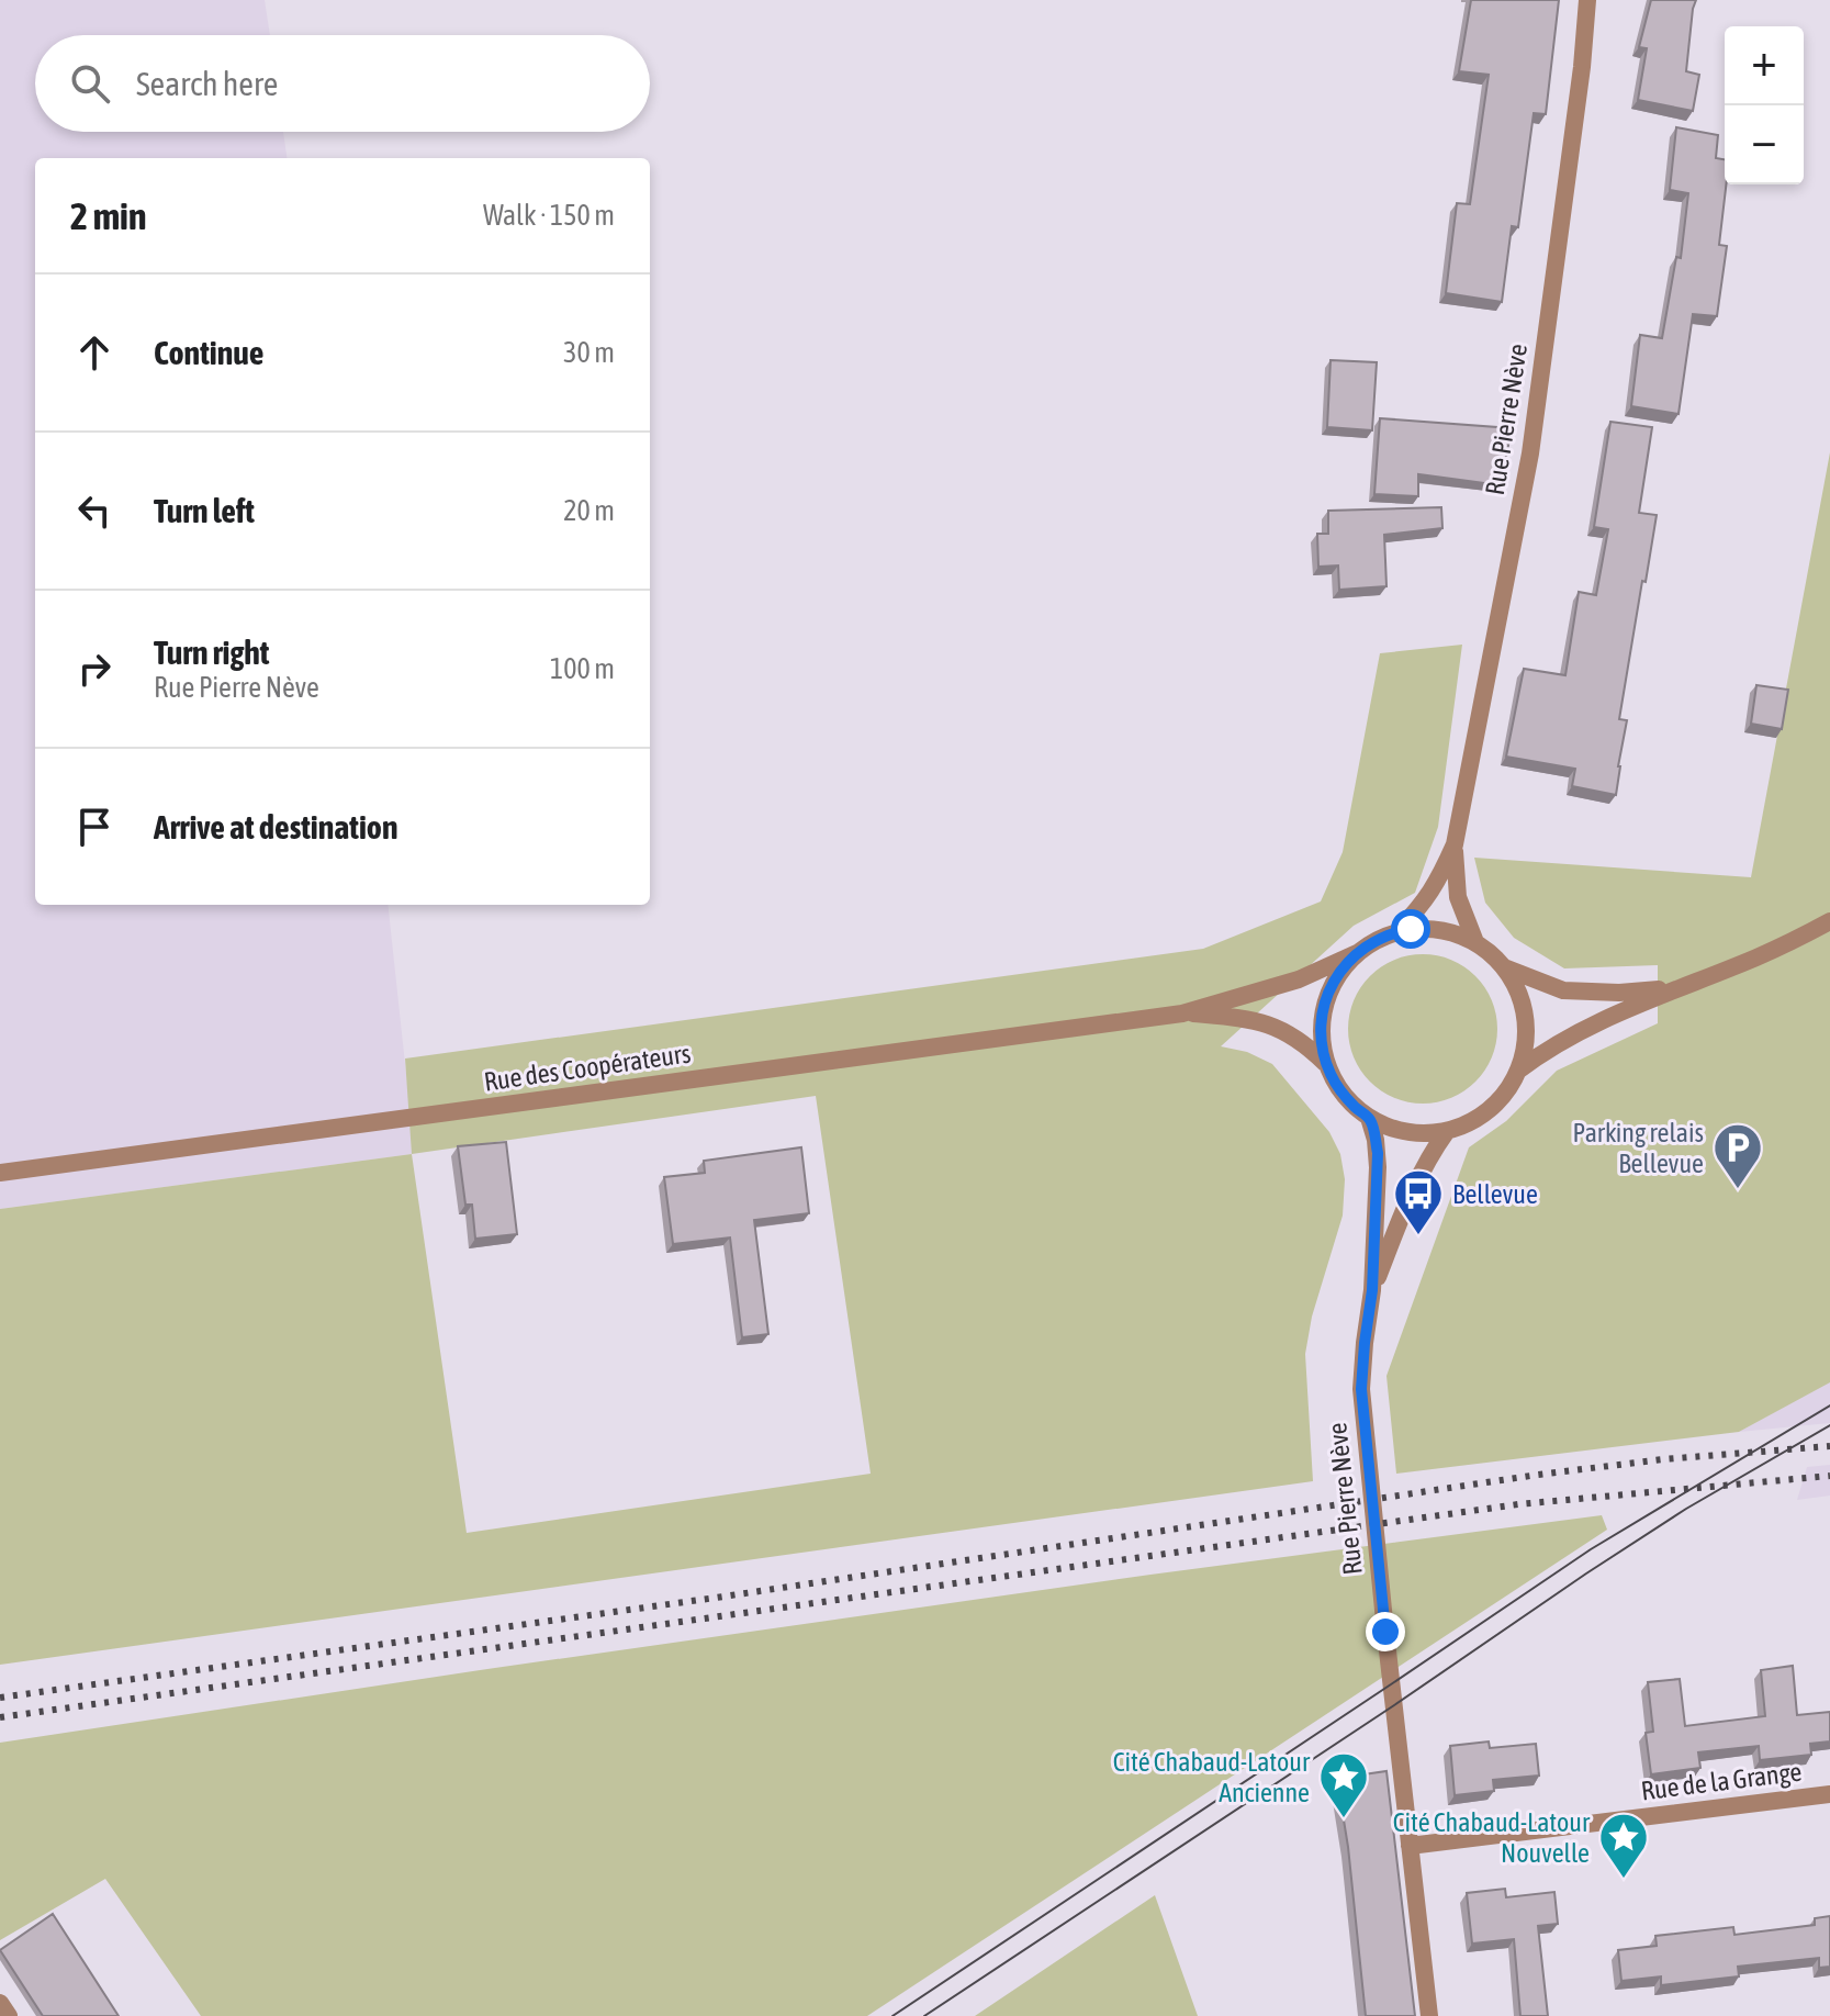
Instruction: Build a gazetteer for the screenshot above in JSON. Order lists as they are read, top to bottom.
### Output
{
  "streets": {
    "street": ["Rue Pierre Nève", "Rue des Coopérateurs", "Rue de la Grange"]
  },
  "crossings": [
    ["Rue Pierre Nève", "Rue des Coopérateurs"],
    ["Rue Pierre Nève", "Rue de la Grange"]
  ],
  "places": {
    "parking": ["Parking relais Bellevue"],
    "bus stop": ["Bellevue"],
    "place": ["Cité Chabaud-Latour Ancienne", "Cité Chabaud-Latour Nouvelle"]
  },
  "page": {
    "map_buttons": ["+", "−"],
    "search": "Search here",
    "heading": ["2 min", "Walk · 150 m"],
    "list": [
      ["Continue", "30 m"],
      ["Turn left", "20 m"],
      ["Turn right", "Rue Pierre Nève", "100 m"],
      "Arrive at destination"
    ]
  }
}
